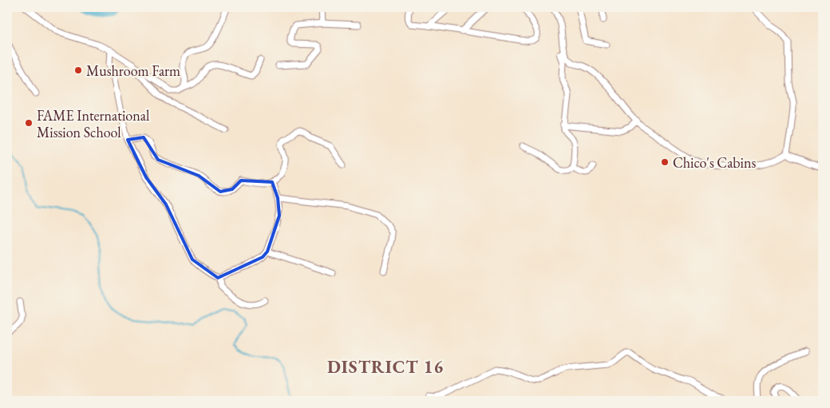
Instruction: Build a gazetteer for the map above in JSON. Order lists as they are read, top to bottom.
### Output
{
  "districts": ["DISTRICT 16"],
  "places": ["Mushroom Farm", "FAME International Mission School", "Chico's Cabins"]
}
